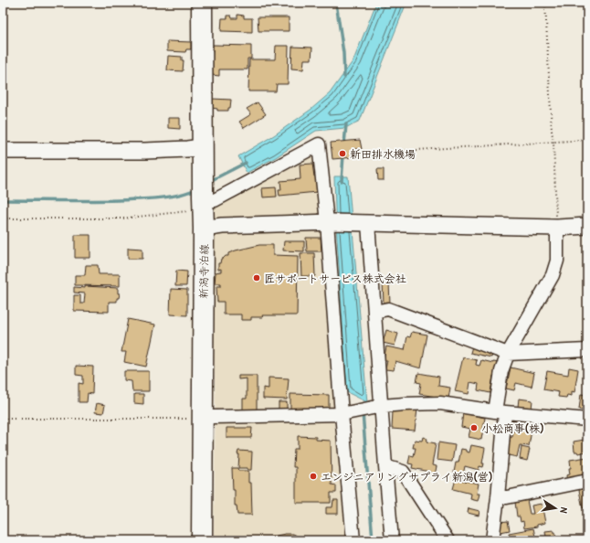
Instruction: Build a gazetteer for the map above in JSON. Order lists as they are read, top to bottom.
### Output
{
  "streets": {
    "main road": ["新潟寺泊線"]
  },
  "places": [
    "新田排水機場",
    "匠サポートサービス株式会社",
    "小松商事(株)",
    "エンジニアリングサプライ新潟(営)"
  ],
  "north": "right"
}
